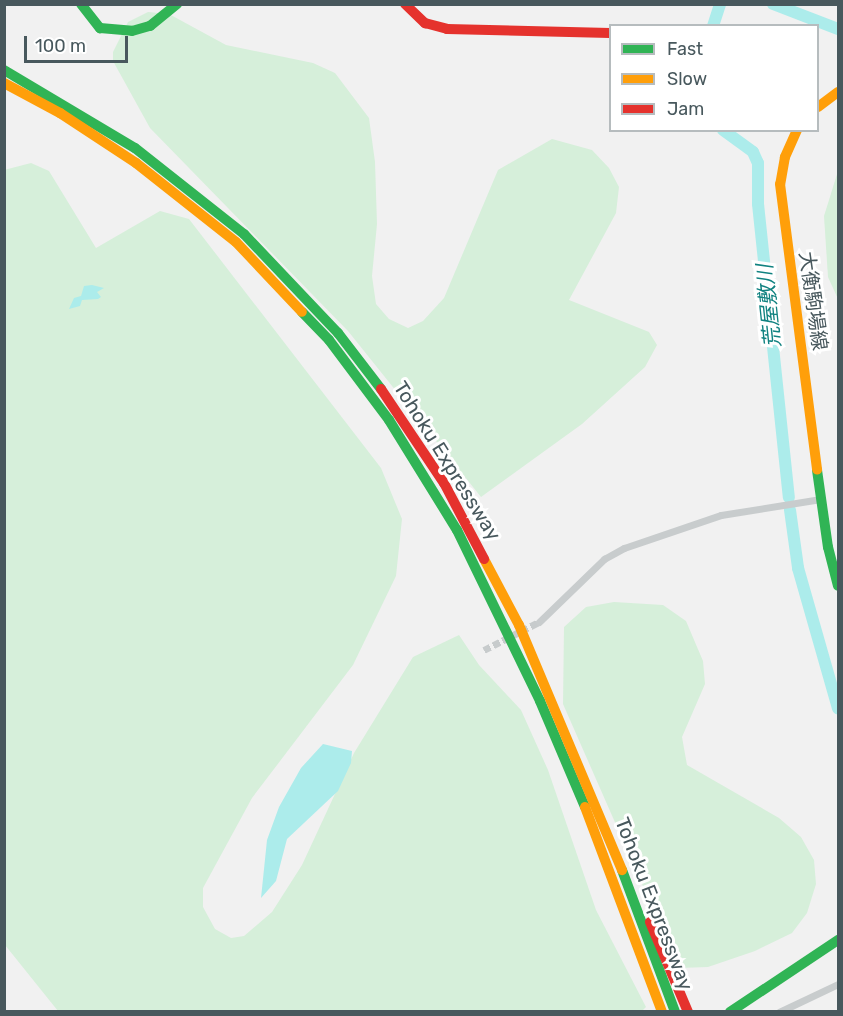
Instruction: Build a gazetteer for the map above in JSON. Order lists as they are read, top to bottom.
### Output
{
  "streets": {
    "main road": ["大衡駒場線", "Tohoku Expressway"]
  },
  "water": ["荒屋敷川"],
  "legend": ["Fast", "Slow", "Jam"],
  "scale_bar": "100 m"
}
